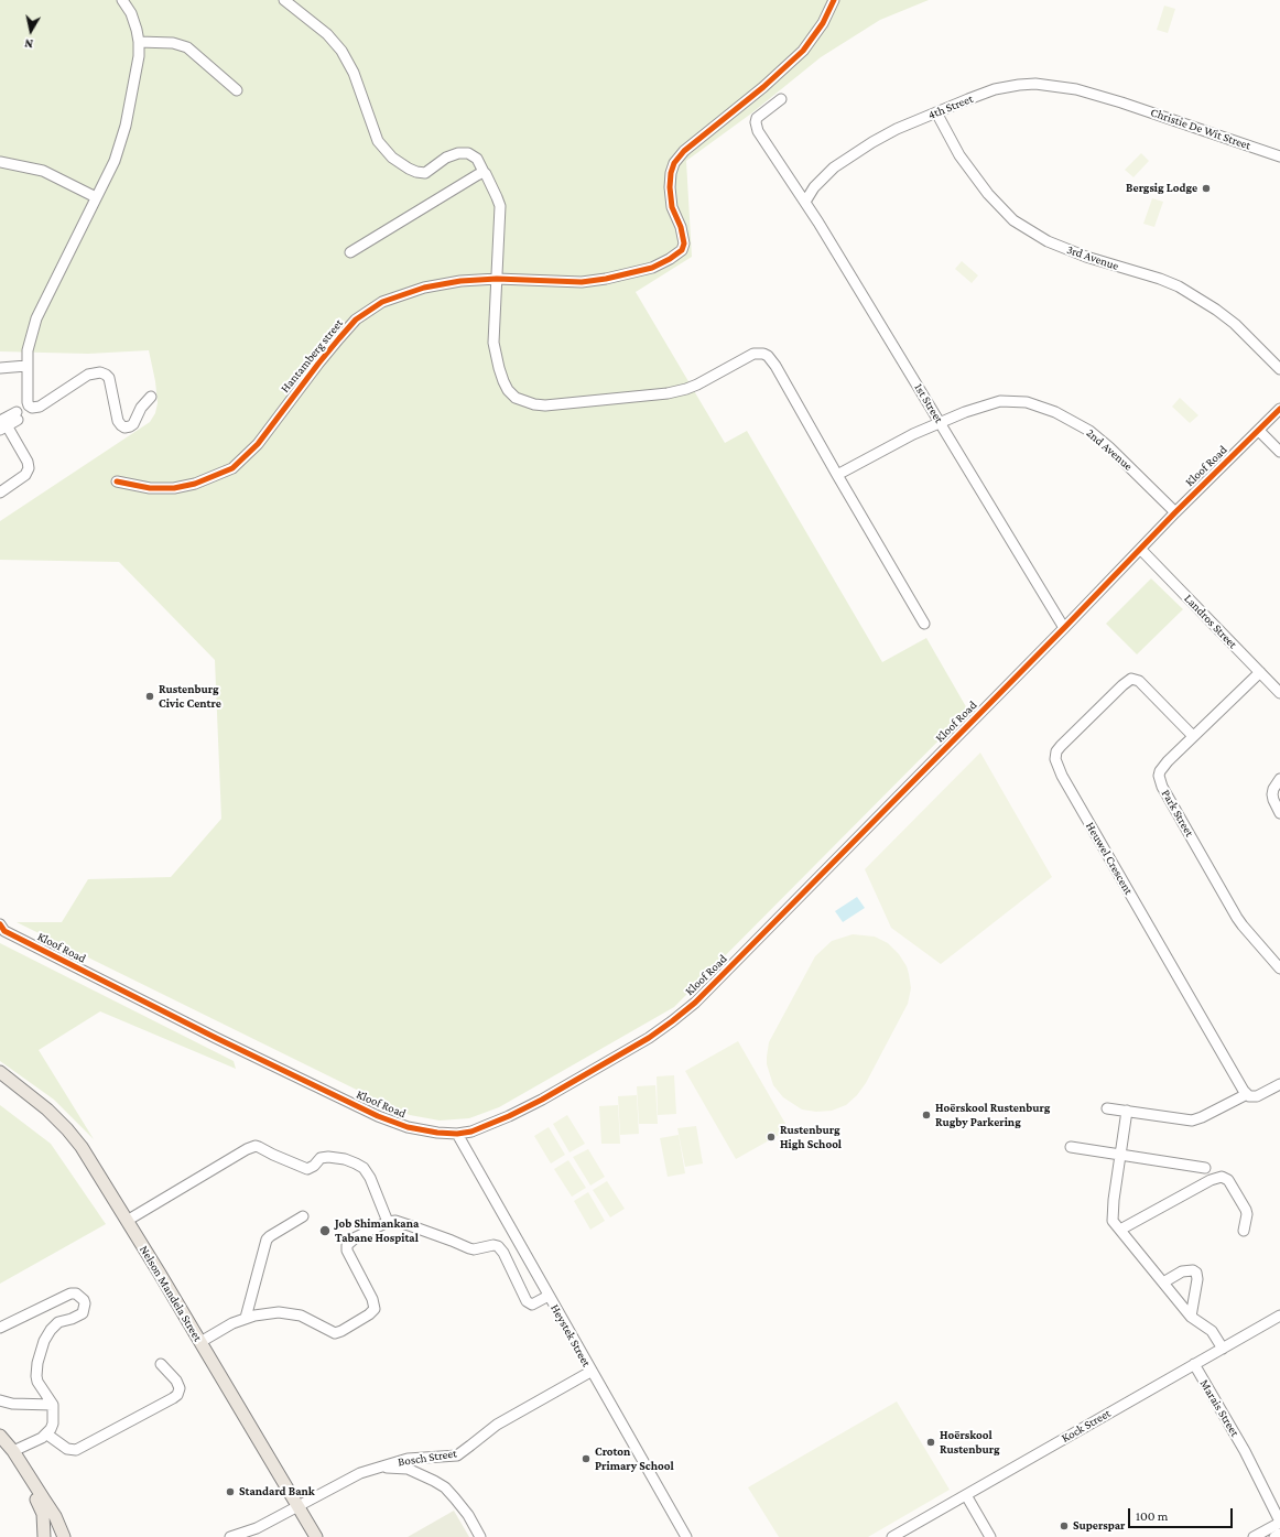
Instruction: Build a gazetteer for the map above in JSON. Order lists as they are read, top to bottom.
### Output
{
  "streets": {
    "main road": ["Nelson Mandela Street"],
    "street": [
      "4th Street",
      "Christie De Wit Street",
      "3rd Avenue",
      "Hantamberg street",
      "1st Street",
      "2nd Avenue",
      "Kloof Road",
      "Landros Street",
      "Park Street",
      "Heuwel Crescent",
      "Heystek Street",
      "Marais Street",
      "Kock Street",
      "Bosch Street"
    ]
  },
  "crossings": [
    ["4th Street", "Christie De Wit Street"],
    ["4th Street", "3rd Avenue"],
    ["4th Street", "1st Street"],
    ["1st Street", "2nd Avenue"],
    ["1st Street", "Kloof Road"],
    ["2nd Avenue", "Kloof Road"],
    ["Kloof Road", "Landros Street"],
    ["Kloof Road", "Heystek Street"],
    ["Landros Street", "Park Street"],
    ["Park Street", "Heuwel Crescent"],
    ["Nelson Mandela Street", "Bosch Street"],
    ["Heystek Street", "Bosch Street"],
    ["Marais Street", "Kock Street"]
  ],
  "places": [
    "Bergsig Lodge",
    "Rustenburg Civic Centre",
    "Hoërskool Rustenburg Rugby Parkering",
    "Rustenburg High School",
    "Job Shimankana Tabane Hospital",
    "Hoërskool Rustenburg",
    "Croton Primary School",
    "Standard Bank",
    "Superspar"
  ],
  "scale_bar": "100 m",
  "north": "bottom"
}
